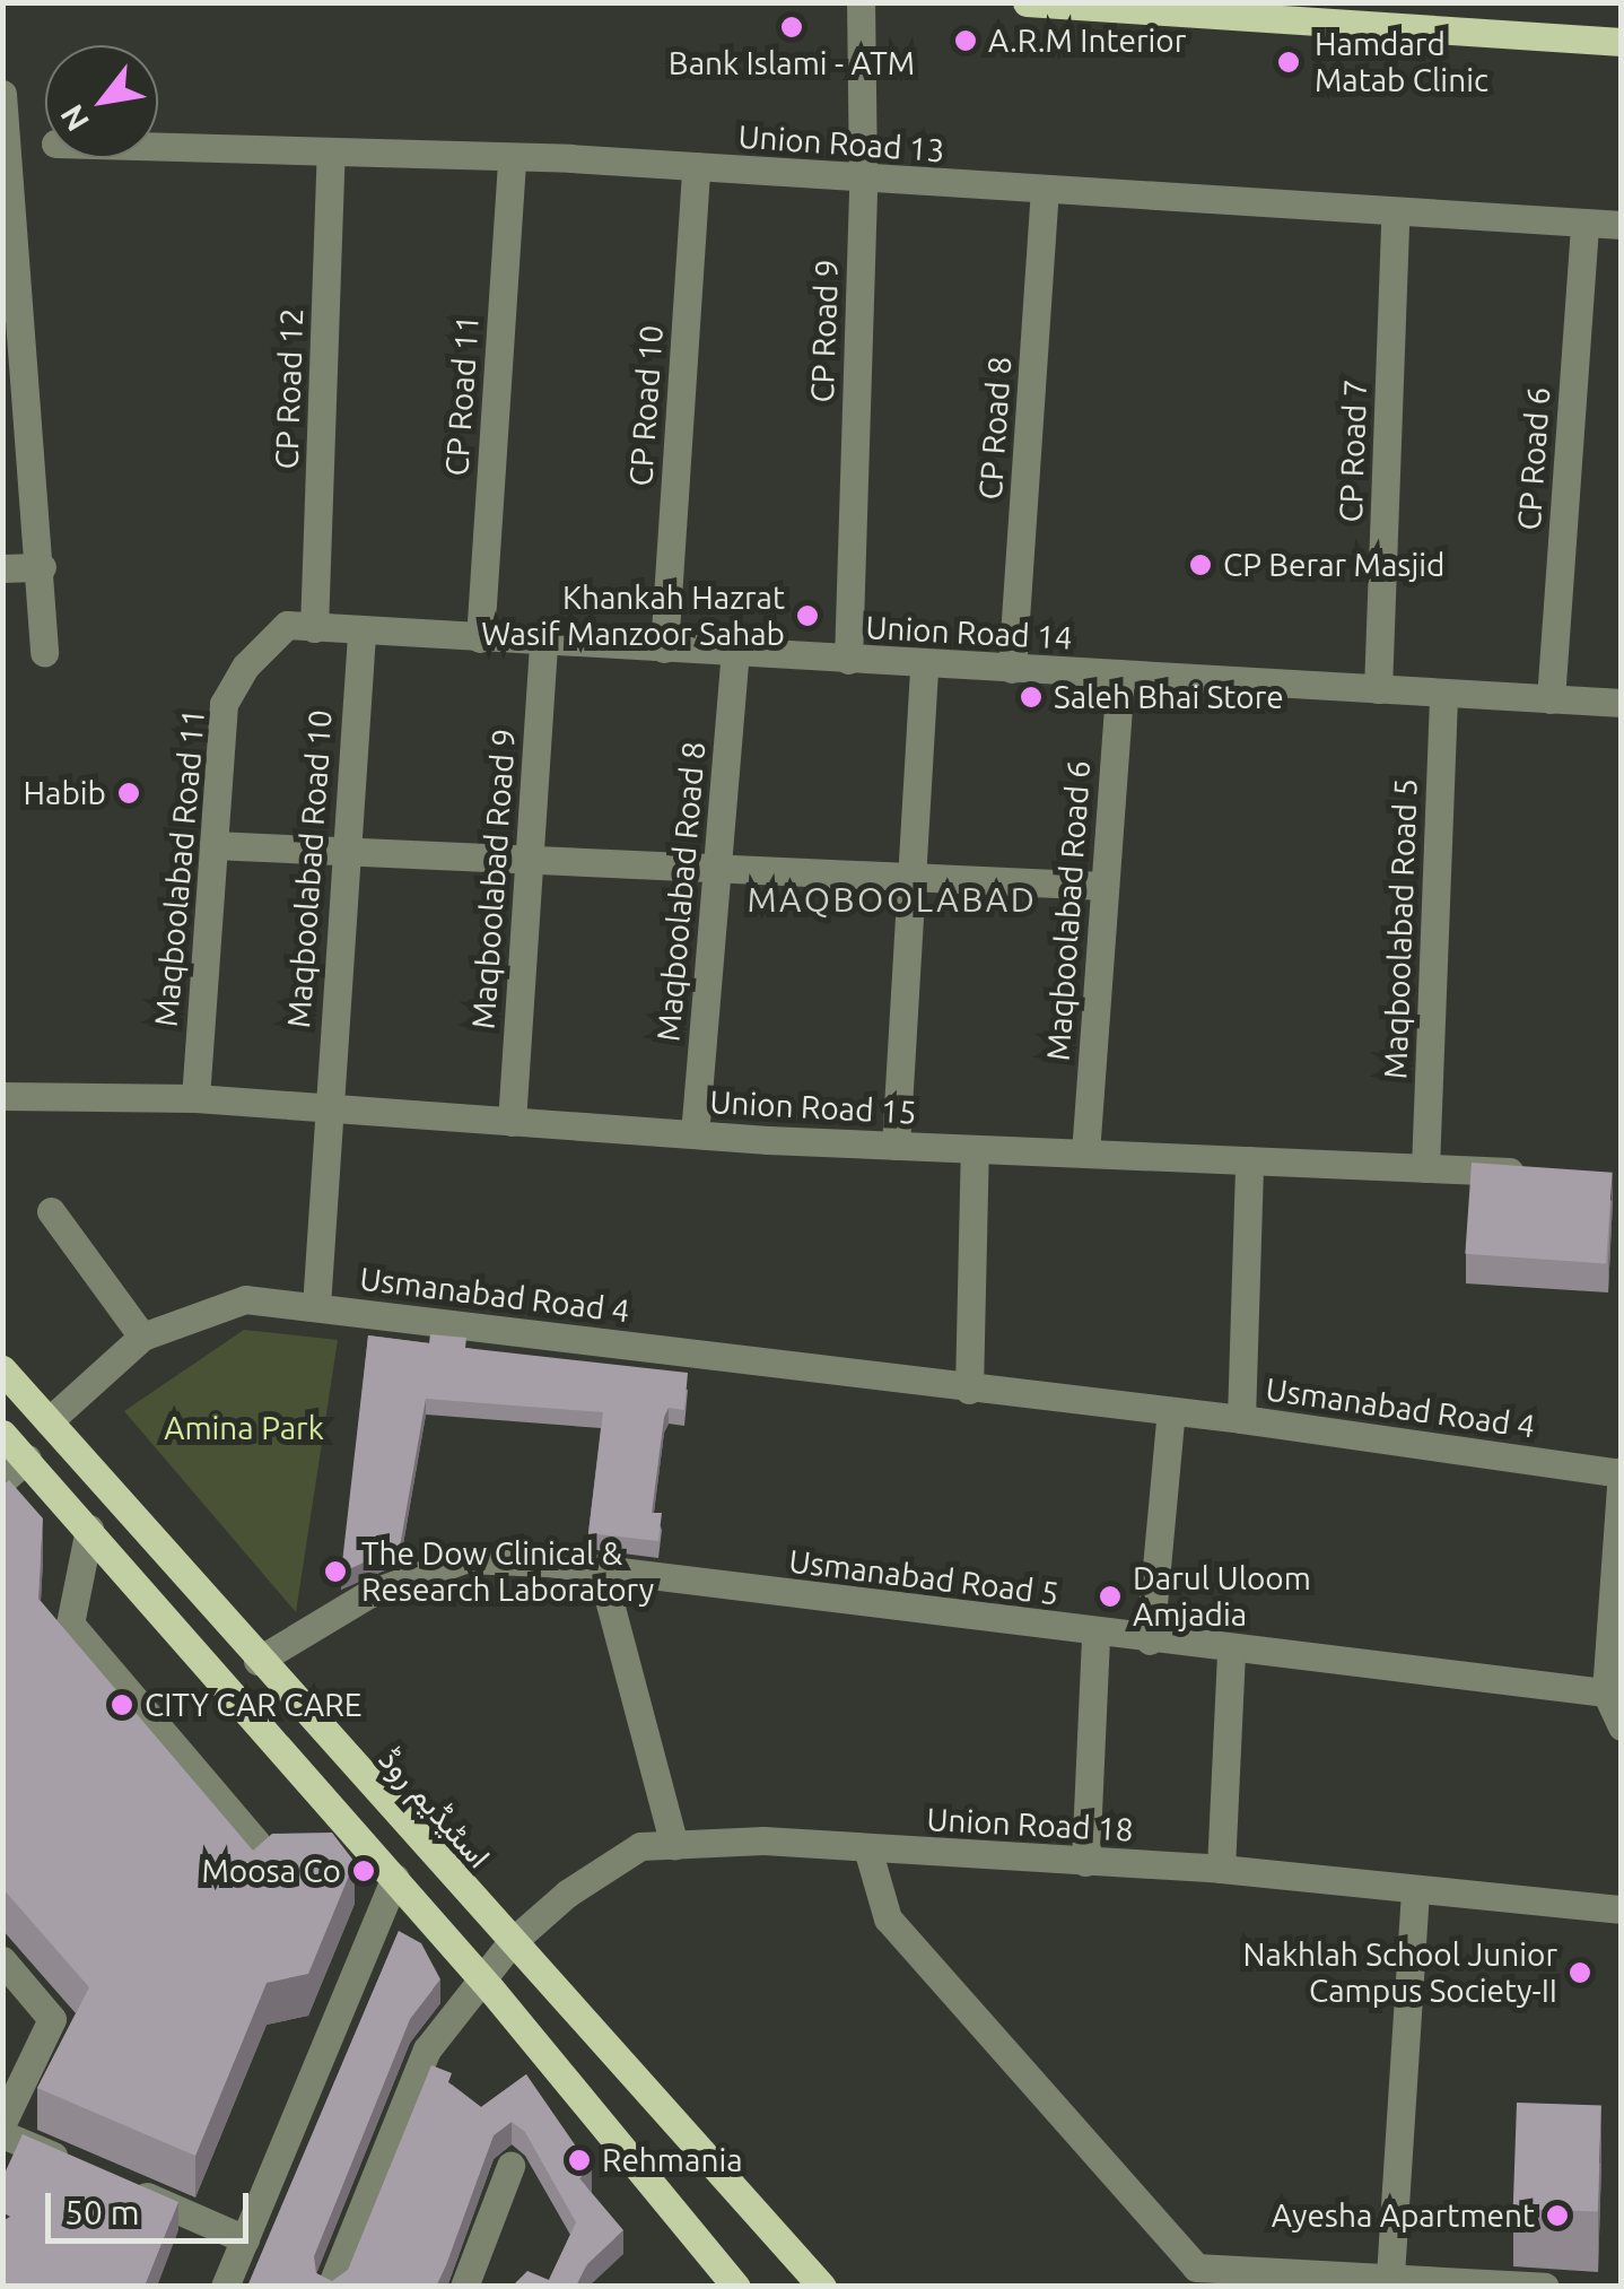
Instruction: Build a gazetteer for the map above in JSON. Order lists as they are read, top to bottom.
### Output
{
  "streets": {
    "main road": ["اسٹیڈیم روڈ"],
    "street": [
      "Union Road 13",
      "CP Road 9",
      "CP Road 12",
      "CP Road 11",
      "CP Road 10",
      "CP Road 8",
      "CP Road 7",
      "CP Road 6",
      "Union Road 14",
      "Maqboolabad Road 11",
      "Maqboolabad Road 10",
      "Maqboolabad Road 9",
      "Maqboolabad Road 8",
      "Maqboolabad Road 6",
      "Maqboolabad Road 5",
      "Union Road 15",
      "Usmanabad Road 4",
      "Usmanabad Road 5",
      "Union Road 18"
    ]
  },
  "crossings": [
    ["Union Road 13", "CP Road 9"],
    ["Union Road 13", "CP Road 12"],
    ["Union Road 13", "CP Road 11"],
    ["Union Road 13", "CP Road 10"],
    ["Union Road 13", "CP Road 8"],
    ["Union Road 13", "CP Road 7"],
    ["Union Road 13", "CP Road 6"],
    ["CP Road 9", "Union Road 14"],
    ["CP Road 12", "Union Road 14"],
    ["CP Road 12", "Maqboolabad Road 11"],
    ["CP Road 11", "Union Road 14"],
    ["CP Road 10", "Union Road 14"],
    ["CP Road 8", "Union Road 14"],
    ["CP Road 7", "Union Road 14"],
    ["CP Road 6", "Union Road 14"],
    ["Union Road 14", "Maqboolabad Road 11"],
    ["Union Road 14", "Maqboolabad Road 10"],
    ["Union Road 14", "Maqboolabad Road 9"],
    ["Union Road 14", "Maqboolabad Road 8"],
    ["Union Road 14", "Maqboolabad Road 6"],
    ["Union Road 14", "Maqboolabad Road 5"],
    ["Maqboolabad Road 11", "Union Road 15"],
    ["Maqboolabad Road 10", "Union Road 15"],
    ["Maqboolabad Road 9", "Union Road 15"],
    ["Maqboolabad Road 8", "Union Road 15"],
    ["Maqboolabad Road 6", "Union Road 15"],
    ["Maqboolabad Road 5", "Union Road 15"],
    ["Usmanabad Road 4", "اسٹیڈیم روڈ"],
    ["Usmanabad Road 5", "اسٹیڈیم روڈ"],
    ["اسٹیڈیم روڈ", "Union Road 18"]
  ],
  "districts": ["MAQBOOLABAD"],
  "parks": ["Amina Park"],
  "places": [
    "Bank Islami - ATM",
    "A.R.M Interior",
    "Hamdard Matab Clinic",
    "CP Berar Masjid",
    "Khankah Hazrat Wasif Manzoor Sahab",
    "Saleh Bhai Store",
    "Habib",
    "The Dow Clinical & Research Laboratory",
    "Darul Uloom Amjadia",
    "CITY CAR CARE",
    "Moosa Co",
    "Nakhlah School Junior Campus Society-II",
    "Rehmania",
    "Ayesha Apartment"
  ],
  "scale_bar": "50 m",
  "north": "bottom left"
}
